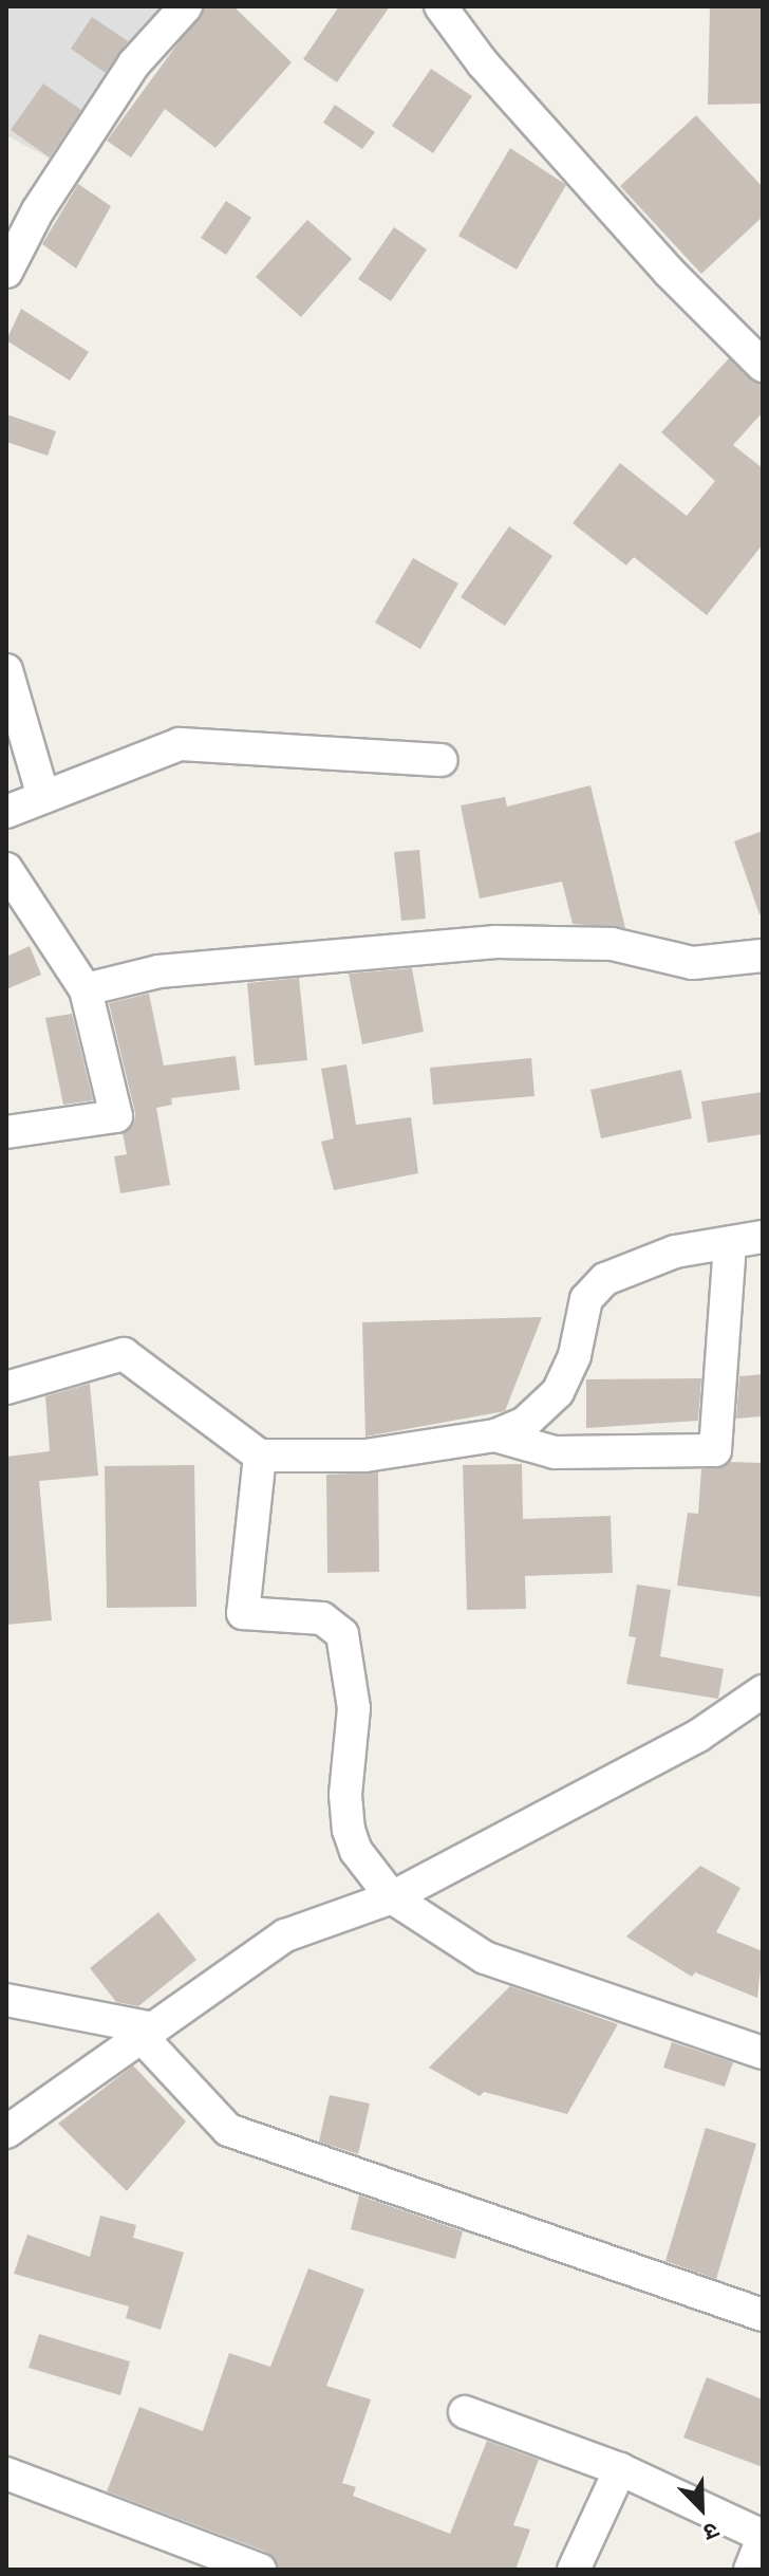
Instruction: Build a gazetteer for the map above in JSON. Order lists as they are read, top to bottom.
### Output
{
  "north": "bottom right"
}
